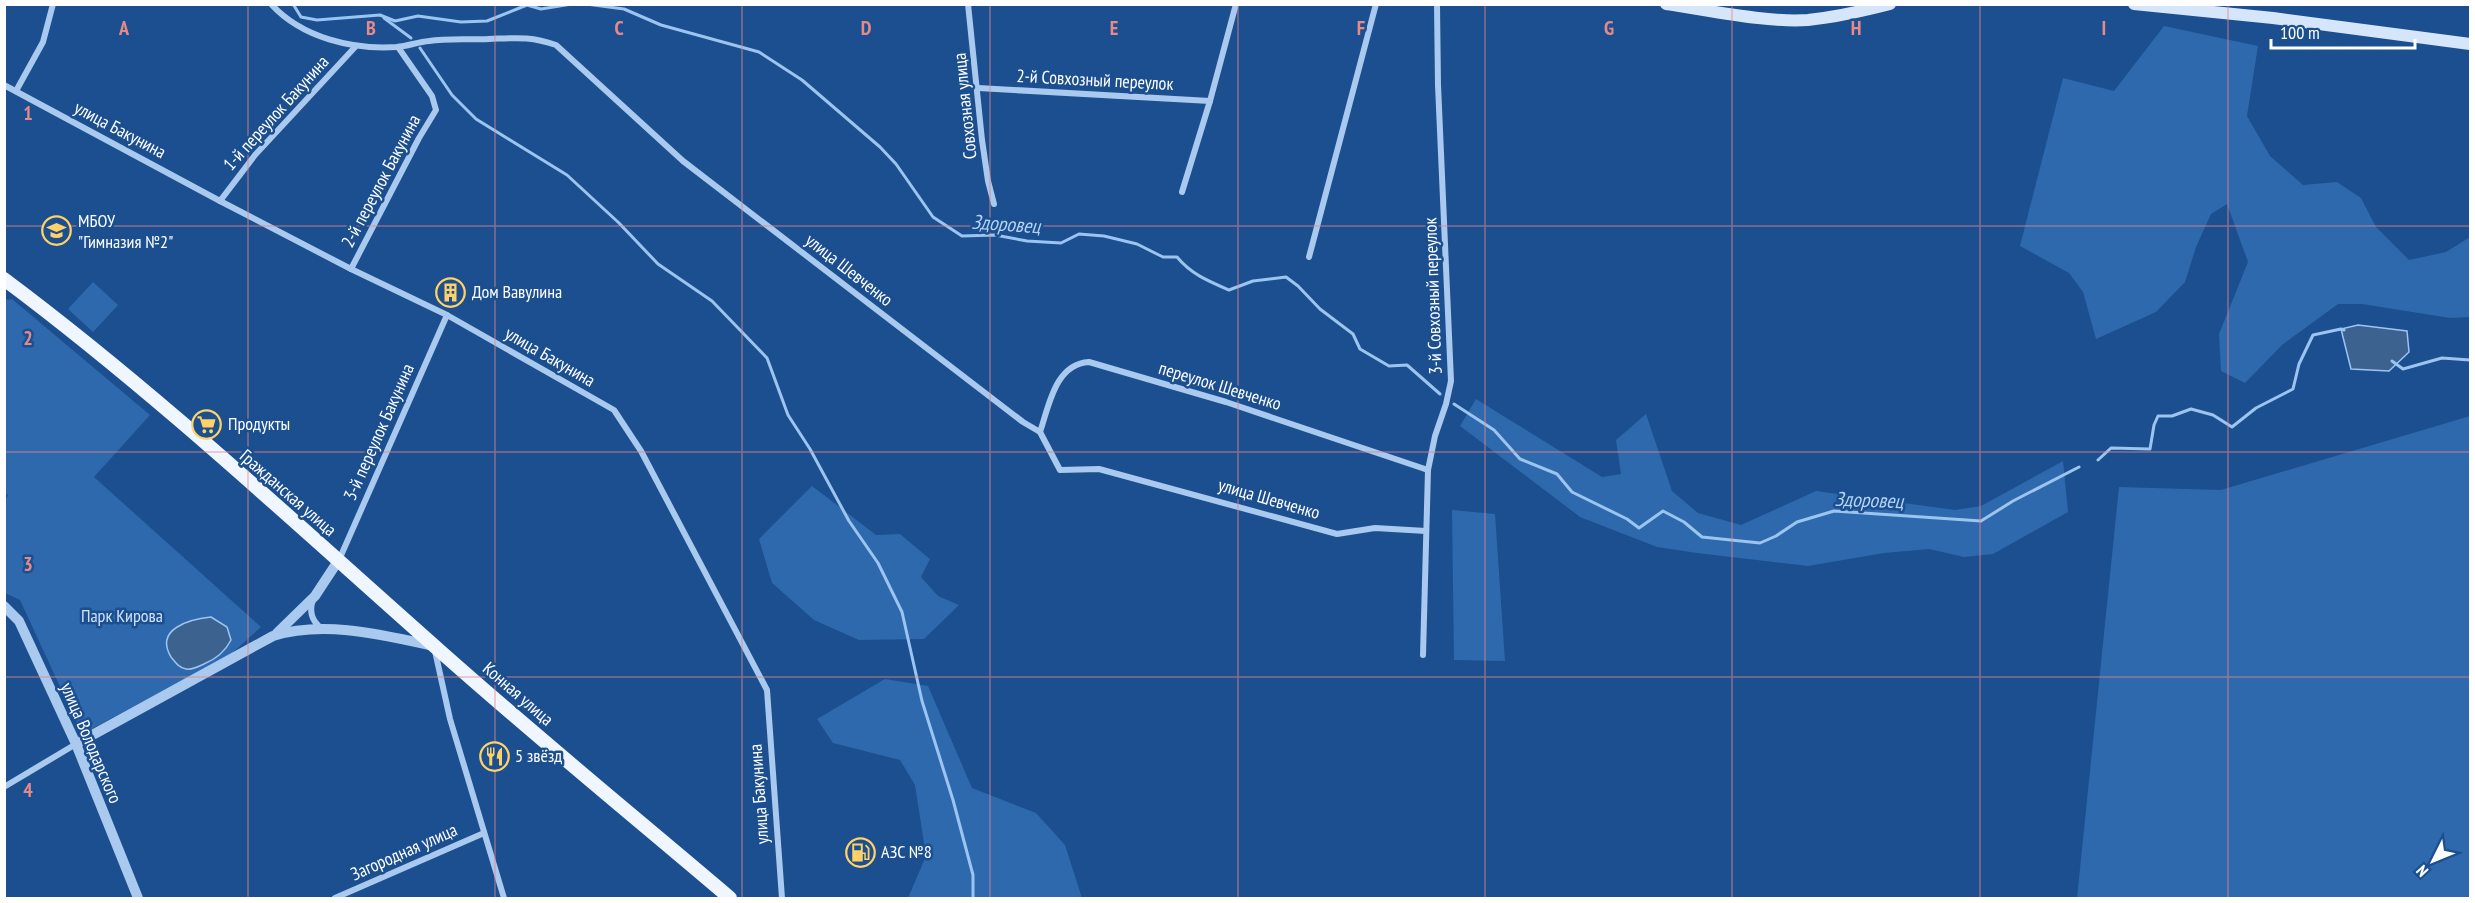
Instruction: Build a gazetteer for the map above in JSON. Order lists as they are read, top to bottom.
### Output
{
  "streets": {
    "main road": ["Гражданская улица", "Конная улица"],
    "street": [
      "2-й Совхозный переулок",
      "Совхозная улица",
      "1-й переулок Бакунина",
      "улица Бакунина",
      "2-й переулок Бакунина",
      "улица Шевченко",
      "3-й Совхозный переулок",
      "переулок Шевченко",
      "3-й переулок Бакунина",
      "улица Володарского",
      "Загородная улица"
    ]
  },
  "crossings": [
    ["2-й Совхозный переулок", "Совхозная улица"],
    ["1-й переулок Бакунина", "улица Бакунина"],
    ["1-й переулок Бакунина", "улица Шевченко"],
    ["улица Бакунина", "2-й переулок Бакунина"],
    ["улица Бакунина", "3-й переулок Бакунина"],
    ["2-й переулок Бакунина", "улица Шевченко"],
    ["улица Шевченко", "3-й Совхозный переулок"],
    ["улица Шевченко", "переулок Шевченко"],
    ["3-й Совхозный переулок", "переулок Шевченко"],
    ["3-й переулок Бакунина", "Гражданская улица"],
    ["3-й переулок Бакунина", "Конная улица"],
    ["Гражданская улица", "Конная улица"],
    ["Конная улица", "улица Володарского"]
  ],
  "water": ["Здоровец"],
  "parks": ["Парк Кирова"],
  "places": {
    "school or university": ["МБОУ \"Гимназия №2\""],
    "building": ["Дом Вавулина"],
    "supermarket": ["Продукты"],
    "restaurant": ["5 звёзд"],
    "fuel station": ["АЗС №8"]
  },
  "scale_bar": "100 m",
  "north": "bottom left",
  "grid": {
    "columns": [
      "A",
      "B",
      "C",
      "D",
      "E",
      "F",
      "G",
      "H",
      "I"
    ],
    "rows": [
      "1",
      "2",
      "3",
      "4"
    ]
  }
}
